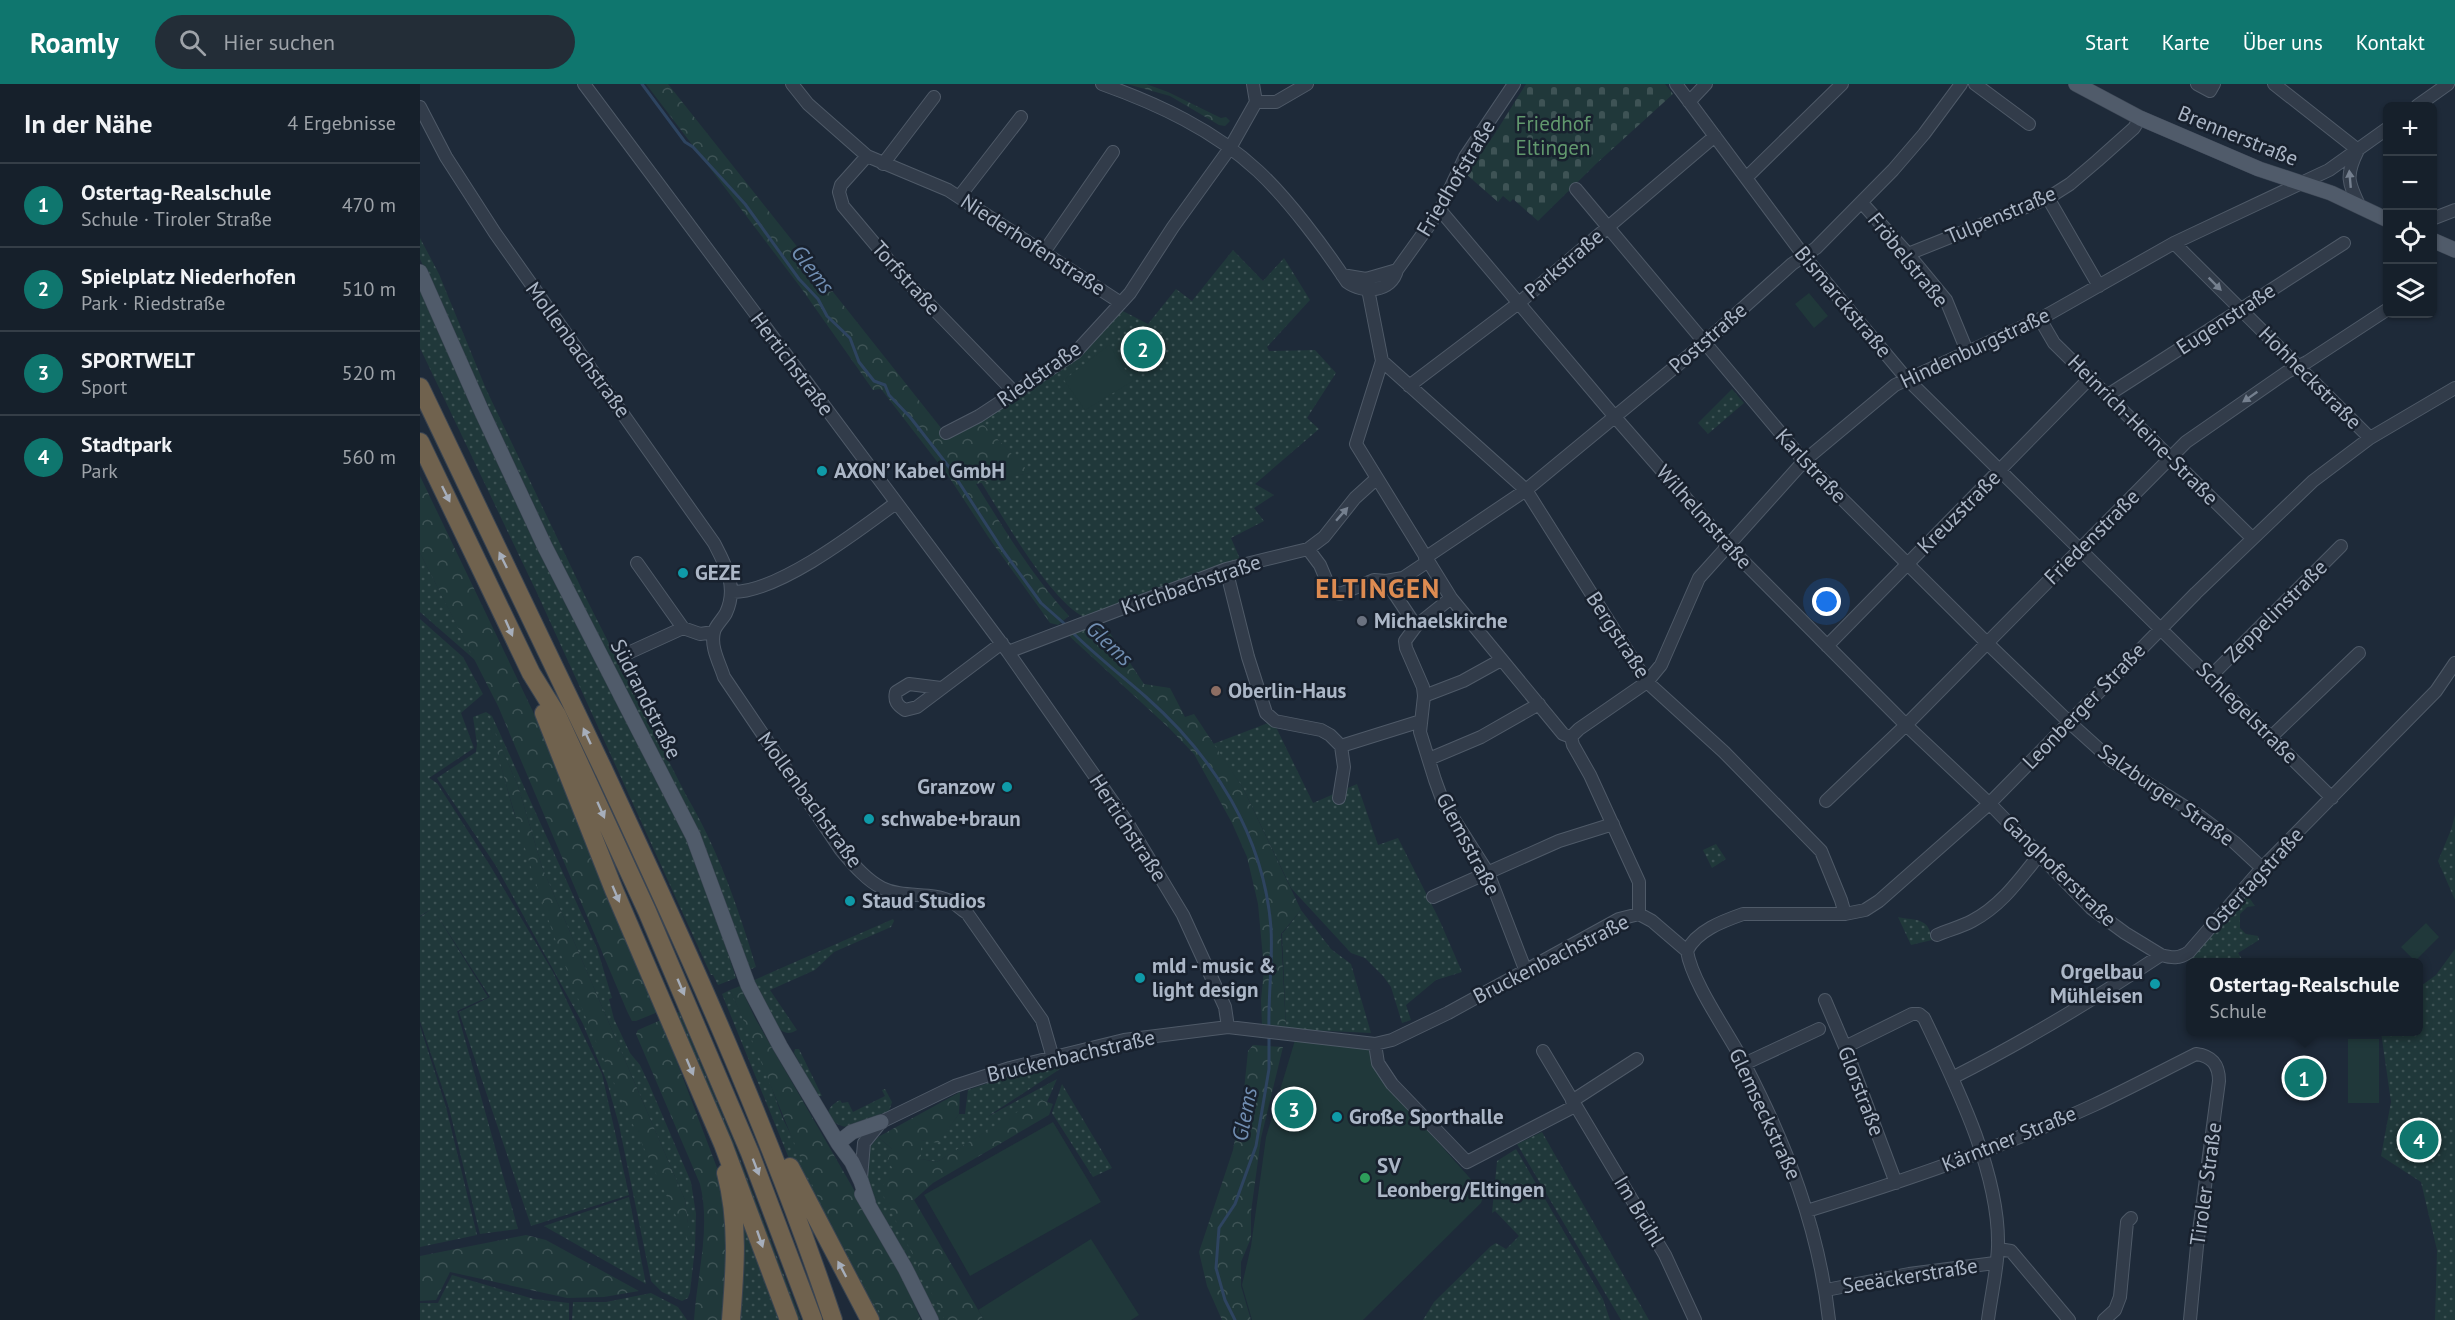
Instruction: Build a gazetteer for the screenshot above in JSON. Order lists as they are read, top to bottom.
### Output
{
  "streets": {
    "main road": ["Brennerstraße", "Südrandstraße"],
    "street": [
      "Friedhofstraße",
      "Tulpenstraße",
      "Niederhofenstraße",
      "Fröbelstraße",
      "Parkstraße",
      "Torfstraße",
      "Bismarckstraße",
      "Eugenstraße",
      "Poststraße",
      "Hindenburgstraße",
      "Mollenbachstraße",
      "Hertichstraße",
      "Riedstraße",
      "Hohheckstraße",
      "Heinrich-Heine-Straße",
      "Karlstraße",
      "Kreuzstraße",
      "Wilhelmstraße",
      "Friedenstraße",
      "Kirchbachstraße",
      "Zeppelinstraße",
      "Bergstraße",
      "Leonberger Straße",
      "Schlegelstraße",
      "Salzburger Straße",
      "Glemsstraße",
      "Ganghoferstraße",
      "Ostertagstraße",
      "Bruckenbachstraße",
      "Glorstraße",
      "Glemseckstraße",
      "Kärntner Straße",
      "Tiroler Straße",
      "Im Brühl",
      "Seeäckerstraße"
    ]
  },
  "crossings": [
    ["Brennerstraße", "Tulpenstraße"],
    ["Brennerstraße", "Hindenburgstraße"],
    ["Friedhofstraße", "Wilhelmstraße"],
    ["Tulpenstraße", "Fröbelstraße"],
    ["Niederhofenstraße", "Torfstraße"],
    ["Niederhofenstraße", "Riedstraße"],
    ["Fröbelstraße", "Poststraße"],
    ["Fröbelstraße", "Hindenburgstraße"],
    ["Parkstraße", "Bismarckstraße"],
    ["Parkstraße", "Karlstraße"],
    ["Parkstraße", "Wilhelmstraße"],
    ["Parkstraße", "Bergstraße"],
    ["Torfstraße", "Riedstraße"],
    ["Bismarckstraße", "Poststraße"],
    ["Bismarckstraße", "Hindenburgstraße"],
    ["Bismarckstraße", "Kreuzstraße"],
    ["Bismarckstraße", "Friedenstraße"],
    ["Bismarckstraße", "Leonberger Straße"],
    ["Bismarckstraße", "Schlegelstraße"],
    ["Eugenstraße", "Hohheckstraße"],
    ["Eugenstraße", "Heinrich-Heine-Straße"],
    ["Poststraße", "Karlstraße"],
    ["Poststraße", "Wilhelmstraße"],
    ["Poststraße", "Kirchbachstraße"],
    ["Poststraße", "Bergstraße"],
    ["Hindenburgstraße", "Hohheckstraße"],
    ["Hindenburgstraße", "Heinrich-Heine-Straße"],
    ["Hindenburgstraße", "Karlstraße"],
    ["Hindenburgstraße", "Wilhelmstraße"],
    ["Hindenburgstraße", "Bergstraße"],
    ["Mollenbachstraße", "Bruckenbachstraße"],
    ["Hertichstraße", "Kirchbachstraße"],
    ["Hertichstraße", "Bruckenbachstraße"],
    ["Hohheckstraße", "Friedenstraße"],
    ["Hohheckstraße", "Leonberger Straße"],
    ["Heinrich-Heine-Straße", "Kreuzstraße"],
    ["Heinrich-Heine-Straße", "Friedenstraße"],
    ["Heinrich-Heine-Straße", "Leonberger Straße"],
    ["Karlstraße", "Kreuzstraße"],
    ["Karlstraße", "Friedenstraße"],
    ["Karlstraße", "Leonberger Straße"],
    ["Karlstraße", "Salzburger Straße"],
    ["Kreuzstraße", "Wilhelmstraße"],
    ["Wilhelmstraße", "Friedenstraße"],
    ["Wilhelmstraße", "Leonberger Straße"],
    ["Wilhelmstraße", "Ganghoferstraße"],
    ["Zeppelinstraße", "Schlegelstraße"],
    ["Bergstraße", "Leonberger Straße"],
    ["Südrandstraße", "Bruckenbachstraße"],
    ["Leonberger Straße", "Schlegelstraße"],
    ["Leonberger Straße", "Salzburger Straße"],
    ["Leonberger Straße", "Ganghoferstraße"],
    ["Leonberger Straße", "Bruckenbachstraße"],
    ["Leonberger Straße", "Glemseckstraße"],
    ["Schlegelstraße", "Ostertagstraße"],
    ["Salzburger Straße", "Ostertagstraße"],
    ["Glemsstraße", "Bruckenbachstraße"],
    ["Ganghoferstraße", "Ostertagstraße"],
    ["Bruckenbachstraße", "Glemseckstraße"],
    ["Glorstraße", "Kärntner Straße"],
    ["Glemseckstraße", "Kärntner Straße"],
    ["Glemseckstraße", "Seeäckerstraße"],
    ["Kärntner Straße", "Tiroler Straße"]
  ],
  "districts": ["ELTINGEN"],
  "water": ["Glems"],
  "parks": ["Friedhof Eltingen"],
  "places": [
    "AXON’ Kabel GmbH",
    "GEZE",
    "Michaelskirche",
    "Oberlin-Haus",
    "Granzow",
    "schwabe+braun",
    "Staud Studios",
    "mld - music & light design",
    "Orgelbau Mühleisen",
    "Große Sporthalle",
    "SV Leonberg/Eltingen"
  ],
  "page": {
    "header": "Roamly",
    "search": "Hier suchen",
    "nav": [
      "Start",
      "Karte",
      "Über uns",
      "Kontakt"
    ],
    "heading": ["In der Nähe", "4 Ergebnisse"],
    "map_buttons": ["+", "−"],
    "list": [
      {
        "mark": "1",
        "name": "Ostertag-Realschule",
        "note": "Schule · Tiroler Straße",
        "value": "470 m"
      },
      {
        "mark": "2",
        "name": "Spielplatz Niederhofen",
        "note": "Park · Riedstraße",
        "value": "510 m"
      },
      {
        "mark": "3",
        "name": "SPORTWELT",
        "note": "Sport",
        "value": "520 m"
      },
      {
        "mark": "4",
        "name": "Stadtpark",
        "note": "Park",
        "value": "560 m"
      }
    ],
    "pins": [
      "2",
      "1",
      "3",
      "4"
    ],
    "popup": ["Ostertag-Realschule", "Schule"]
  }
}
